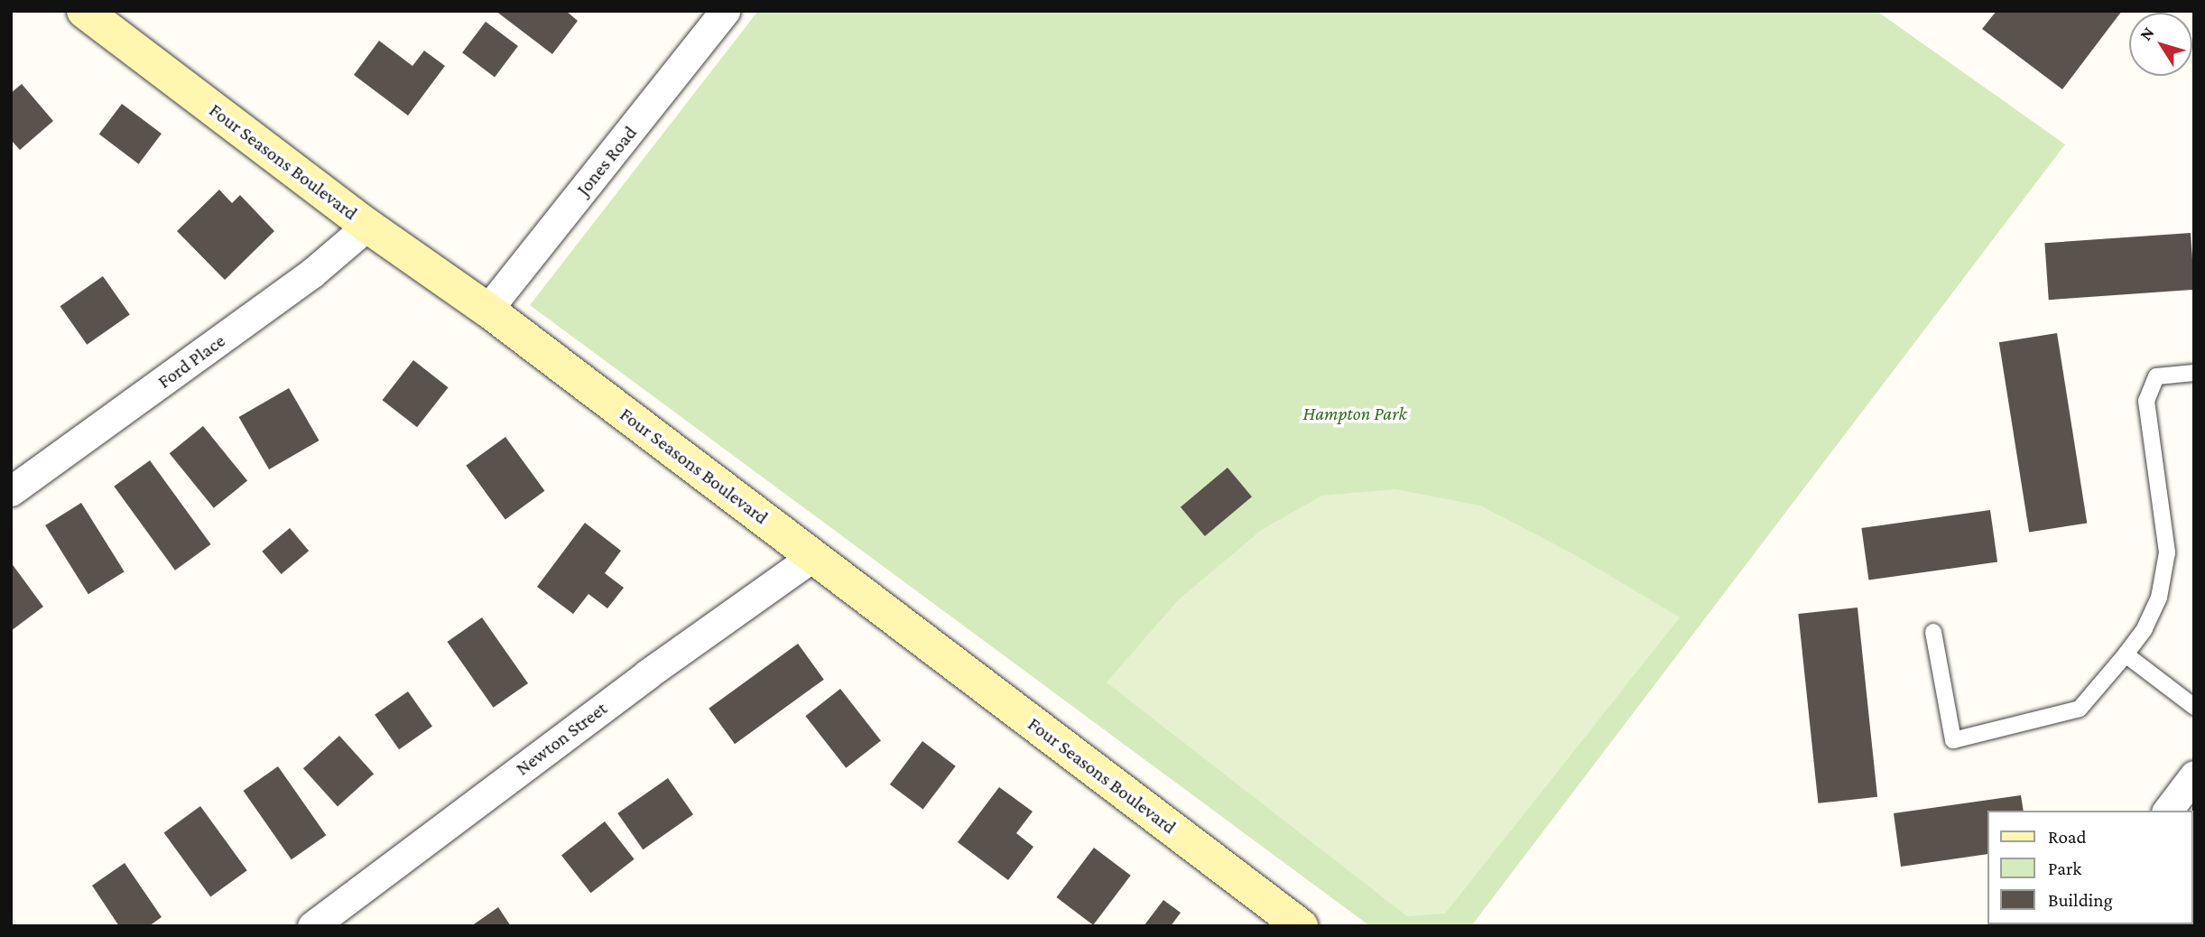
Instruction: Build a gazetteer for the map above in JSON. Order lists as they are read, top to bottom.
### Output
{
  "streets": {
    "street": [
      "Jones Road",
      "Four Seasons Boulevard",
      "Ford Place",
      "Newton Street"
    ]
  },
  "crossings": [
    ["Jones Road", "Four Seasons Boulevard"],
    ["Four Seasons Boulevard", "Ford Place"],
    ["Four Seasons Boulevard", "Newton Street"]
  ],
  "parks": ["Hampton Park"],
  "legend": ["Road", "Park", "Building"],
  "north": "top left"
}
